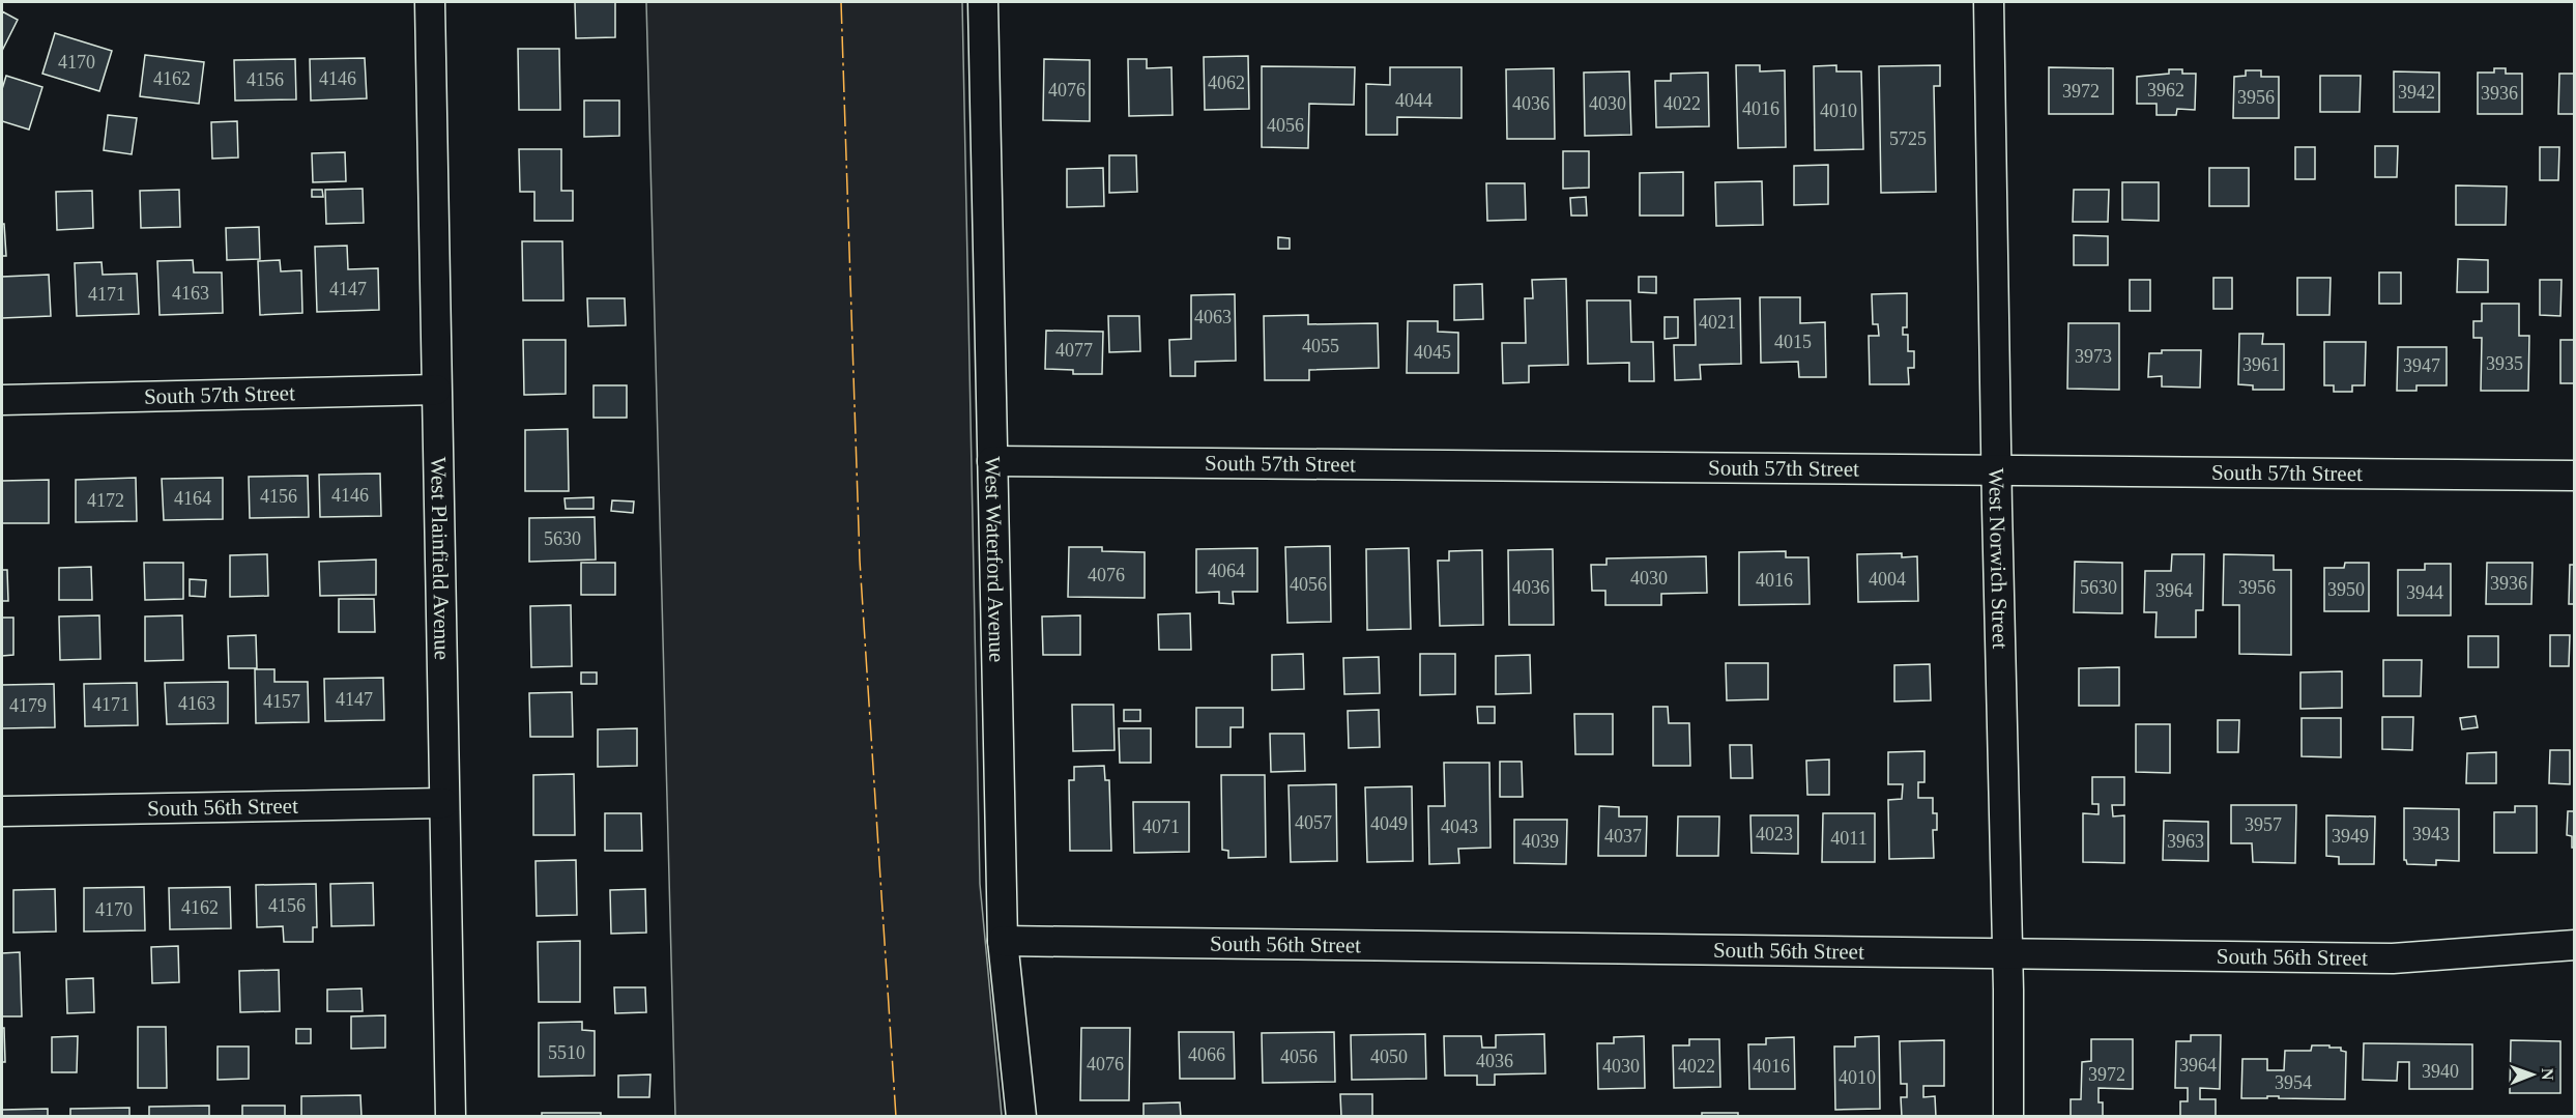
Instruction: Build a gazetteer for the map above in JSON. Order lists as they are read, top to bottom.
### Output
{
  "streets": {
    "street": [
      "South 57th Street",
      "West Plainfield Avenue",
      "West Waterford Avenue",
      "West Norwich Street",
      "South 56th Street"
    ]
  },
  "crossings": [
    ["South 57th Street", "West Plainfield Avenue"],
    ["South 57th Street", "West Waterford Avenue"],
    ["South 57th Street", "West Norwich Street"],
    ["West Plainfield Avenue", "South 56th Street"],
    ["West Waterford Avenue", "South 56th Street"],
    ["West Norwich Street", "South 56th Street"]
  ],
  "house_numbers": [
    "4170",
    "4162",
    "4146",
    "4156",
    "4062",
    "4076",
    "3962",
    "3972",
    "3942",
    "3936",
    "3956",
    "4044",
    "4036",
    "4030",
    "4022",
    "4016",
    "4010",
    "4056",
    "5725",
    "4147",
    "4163",
    "4171",
    "4063",
    "4021",
    "4015",
    "4055",
    "4077",
    "4045",
    "3973",
    "3935",
    "3961",
    "3947",
    "4146",
    "4156",
    "4164",
    "4172",
    "5630",
    "4064",
    "4076",
    "4030",
    "4004",
    "4016",
    "3936",
    "4056",
    "4036",
    "5630",
    "3956",
    "3950",
    "3964",
    "3944",
    "4147",
    "4157",
    "4163",
    "4171",
    "4179",
    "4057",
    "4049",
    "3957",
    "4071",
    "4043",
    "4023",
    "3943",
    "4037",
    "3949",
    "4011",
    "4039",
    "3963",
    "4156",
    "4162",
    "4170",
    "5510",
    "4066",
    "4056",
    "4050",
    "4036",
    "4076",
    "3964",
    "4030",
    "4022",
    "4016",
    "3940",
    "3972",
    "4010",
    "3954"
  ],
  "north": "right"
}
